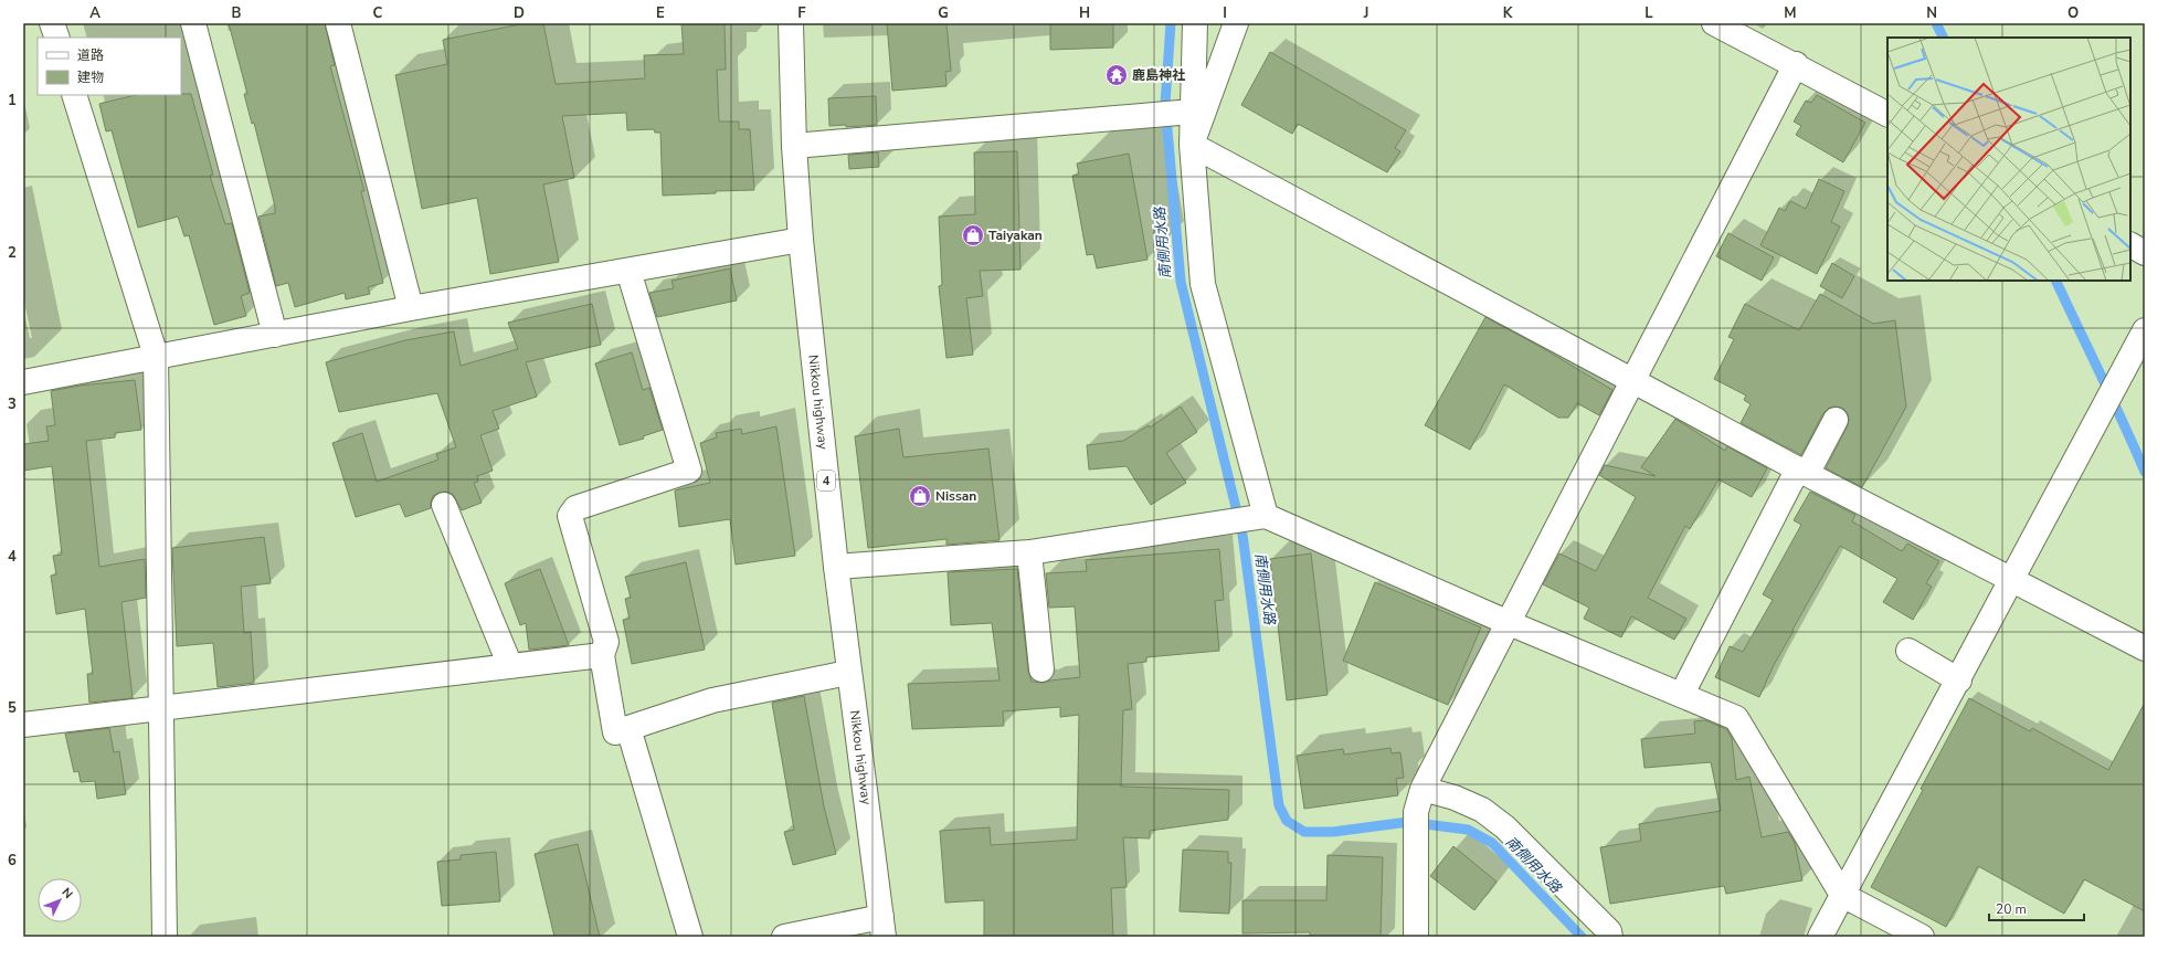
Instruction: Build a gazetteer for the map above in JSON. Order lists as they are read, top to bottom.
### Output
{
  "streets": {
    "main road": ["Nikkou highway", "4"]
  },
  "water": ["南側用水路"],
  "places": {
    "temple": ["鹿島神社"],
    "shop": ["Taiyakan", "Nissan"]
  },
  "legend": ["道路", "建物"],
  "scale_bar": "20 m",
  "north": "top right",
  "grid": {
    "columns": [
      "A",
      "B",
      "C",
      "D",
      "E",
      "F",
      "G",
      "H",
      "I",
      "J",
      "K",
      "L",
      "M",
      "N",
      "O"
    ],
    "rows": [
      "1",
      "2",
      "3",
      "4",
      "5",
      "6"
    ]
  }
}
